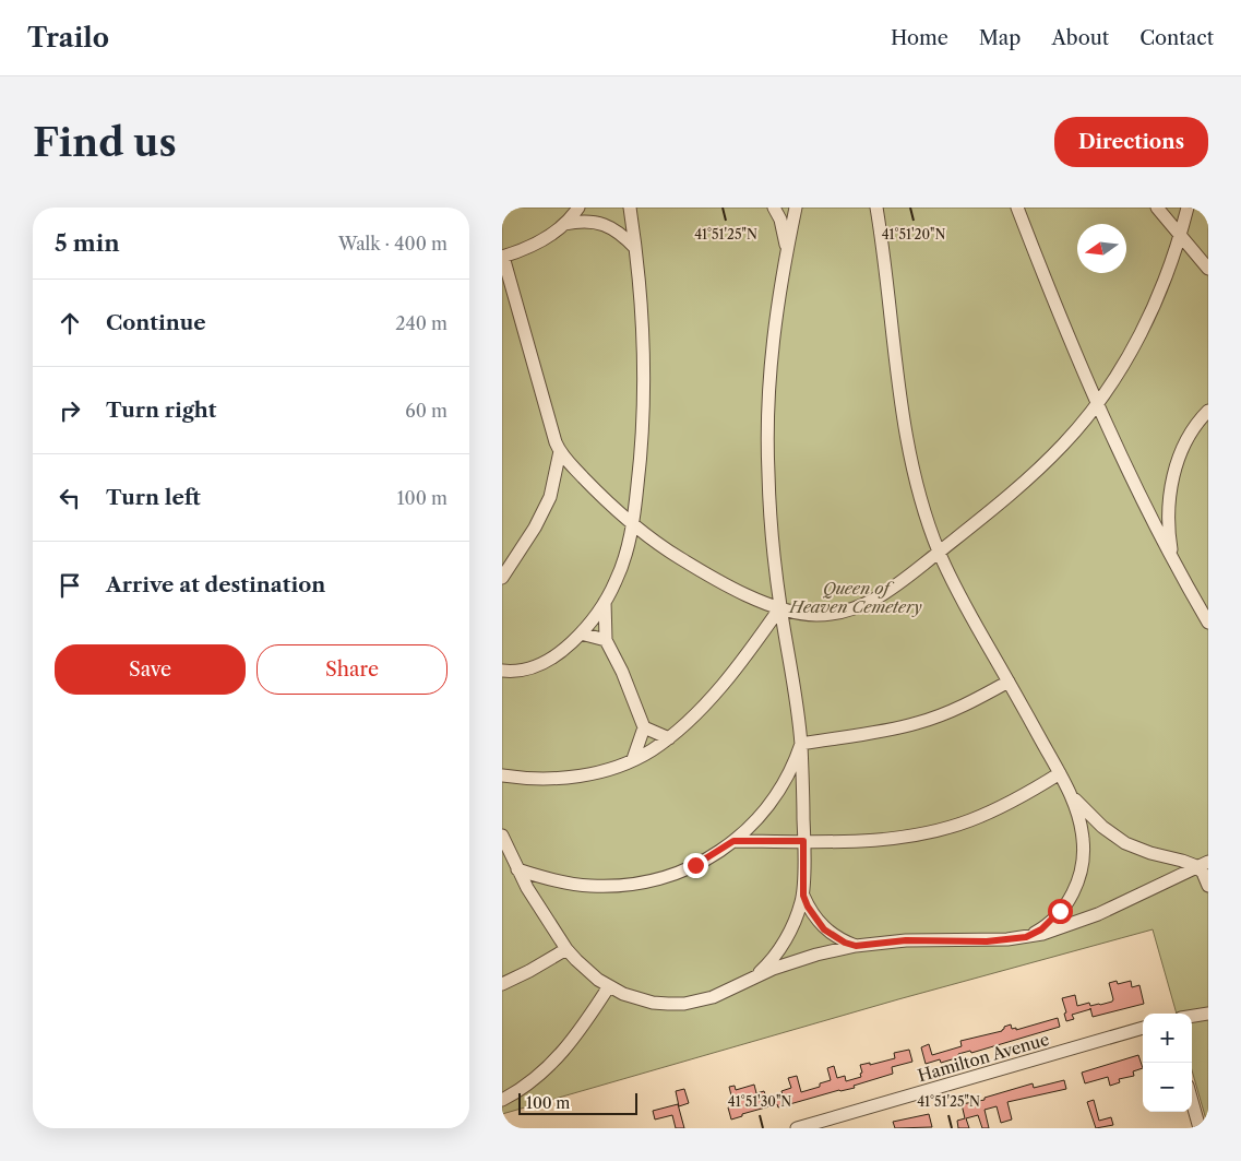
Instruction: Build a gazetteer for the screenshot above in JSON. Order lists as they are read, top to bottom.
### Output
{
  "streets": {
    "street": ["Hamilton Avenue"]
  },
  "parks": ["Queen of Heaven Cemetery"],
  "scale_bar": "100 m",
  "north": "left",
  "page": {
    "header": "Trailo",
    "nav": [
      "Home",
      "Map",
      "About",
      "Contact"
    ],
    "buttons": [
      "Directions",
      ["Save", "Share"]
    ],
    "title": "Find us",
    "heading": ["5 min", "Walk · 400 m"],
    "list": [
      ["Continue", "240 m"],
      ["Turn right", "60 m"],
      ["Turn left", "100 m"],
      "Arrive at destination"
    ],
    "map_buttons": ["+", "−"],
    "scale": "100 m"
  },
  "coordinates": ["41°51'25\"N", "41°51'20\"N", "41°51'30\"N"]
}
